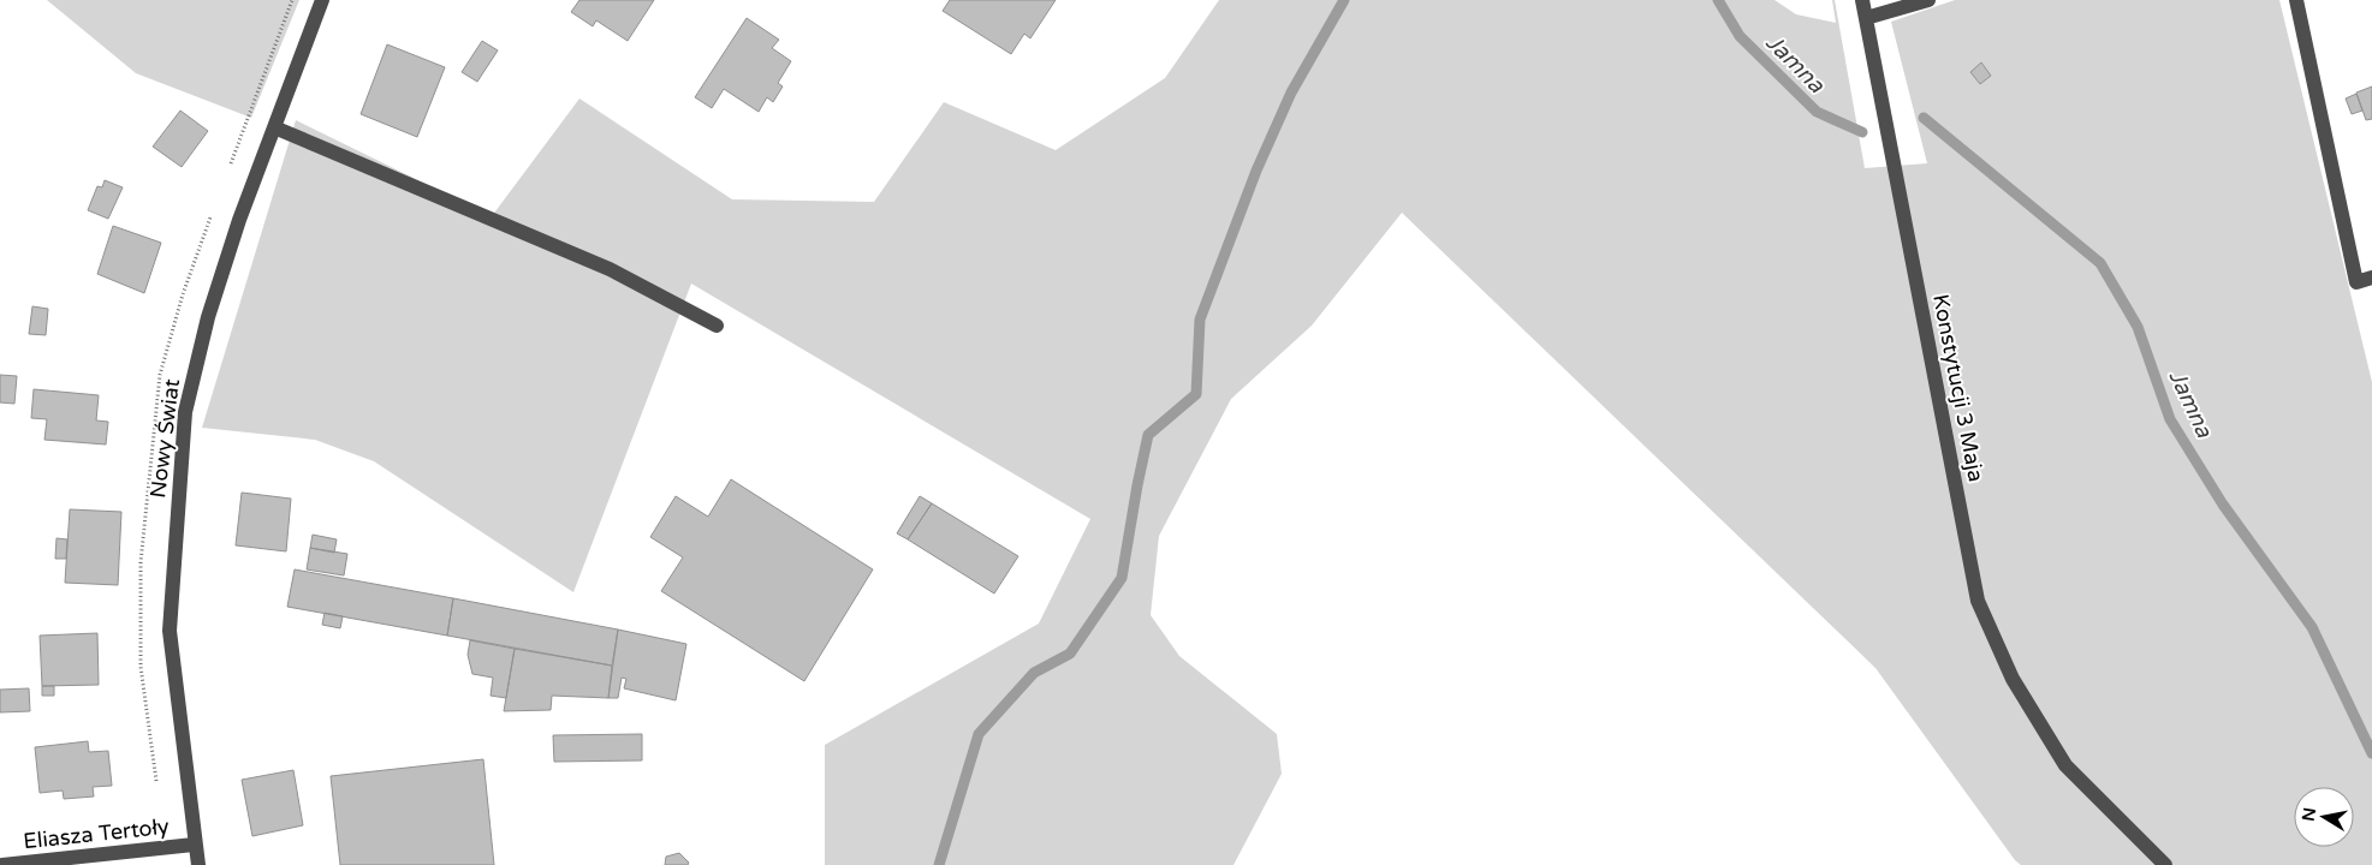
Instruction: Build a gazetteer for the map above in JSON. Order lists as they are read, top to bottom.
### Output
{
  "streets": {
    "street": ["Konstytucji 3 Maja", "Nowy Świat", "Eliasza Tertoły"]
  },
  "crossings": [
    ["Nowy Świat", "Eliasza Tertoły"]
  ],
  "water": ["Jamna"],
  "north": "left"
}
